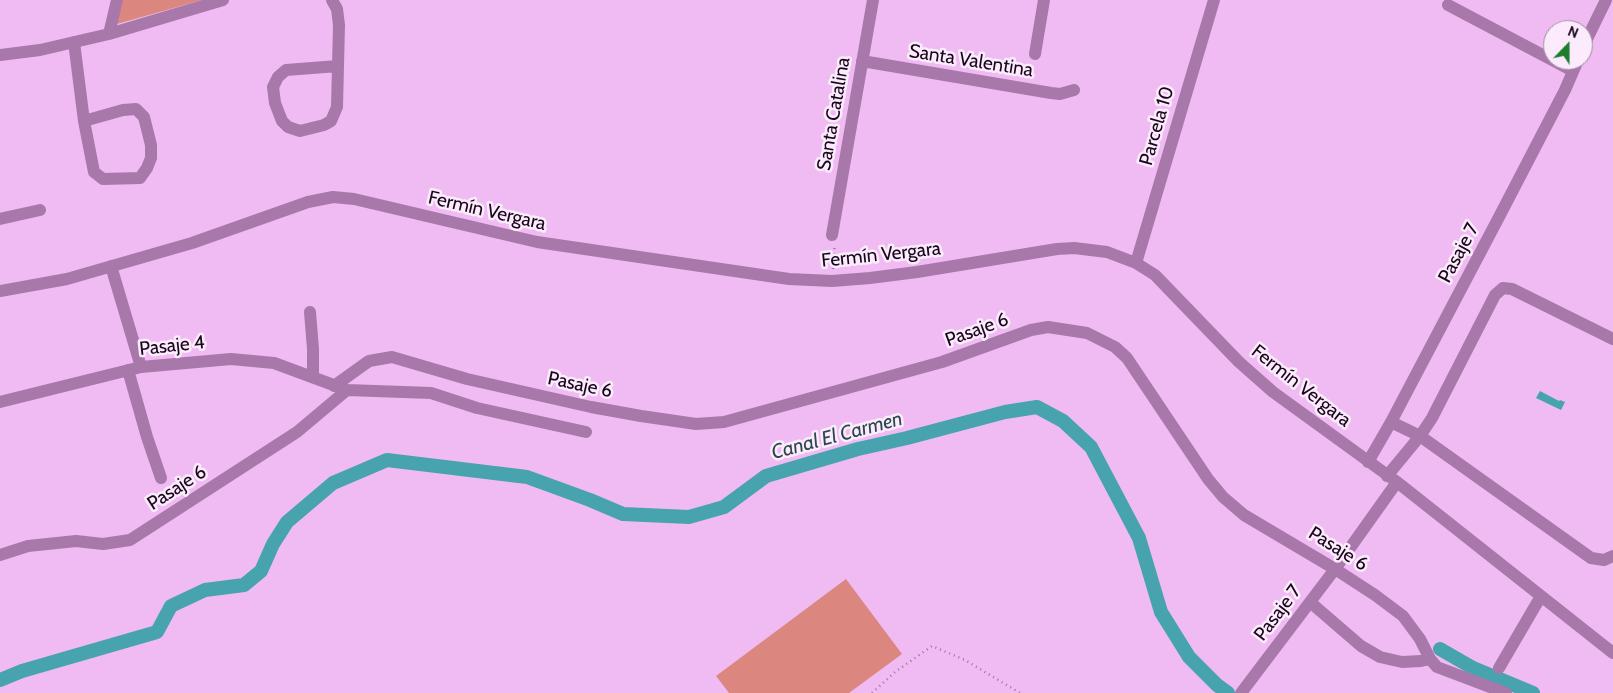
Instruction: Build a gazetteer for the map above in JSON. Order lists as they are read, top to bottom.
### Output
{
  "streets": {
    "street": [
      "Santa Valentina",
      "Santa Catalina",
      "Parcela 10",
      "Fermín Vergara",
      "Pasaje 7",
      "Pasaje 6",
      "Pasaje 4"
    ]
  },
  "crossings": [
    ["Santa Valentina", "Santa Catalina"],
    ["Parcela 10", "Fermín Vergara"],
    ["Fermín Vergara", "Pasaje 7"],
    ["Pasaje 7", "Pasaje 6"],
    ["Pasaje 6", "Pasaje 4"]
  ],
  "water": ["Canal El Carmen"],
  "north": "top"
}
